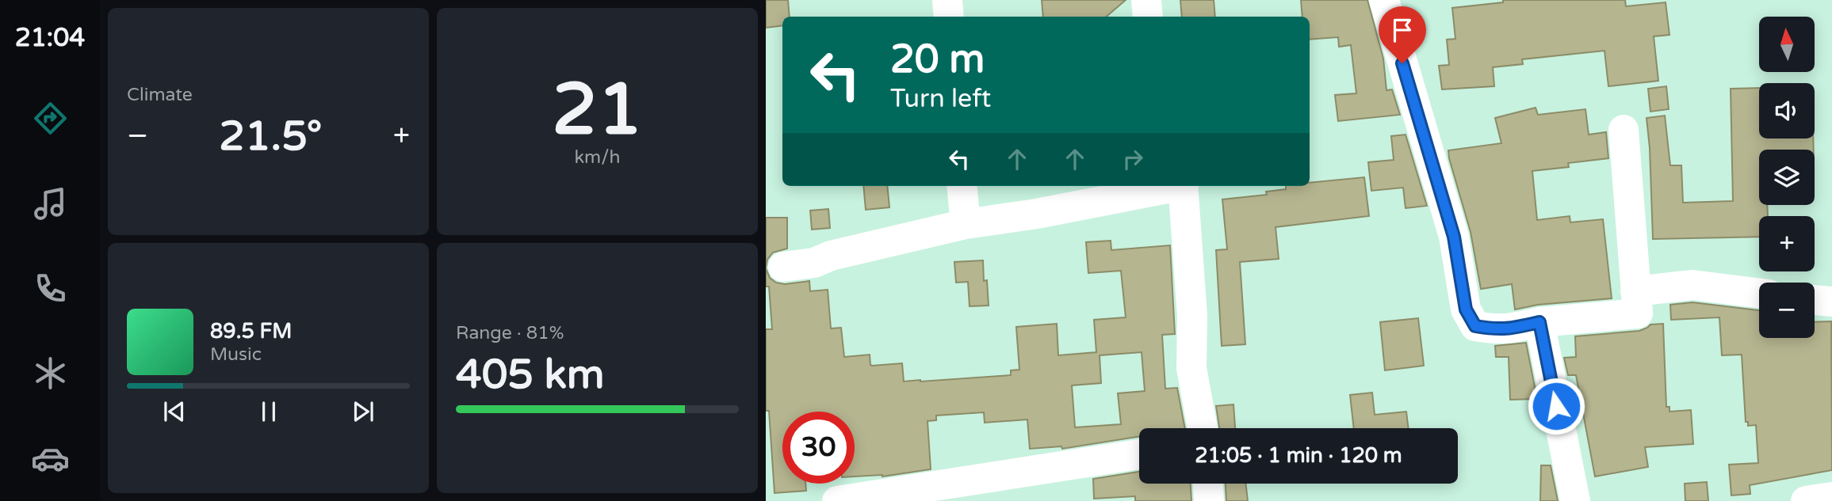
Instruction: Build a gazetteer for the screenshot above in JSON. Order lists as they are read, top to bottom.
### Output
{
  "north": "top",
  "page": {
    "tabs": "21:04",
    "tile": [
      "Climate",
      ["21", "km/h"],
      ["Range · 81%", "405 km"]
    ],
    "map_buttons": ["+", "−"],
    "turn": ["20 m", "Turn left"],
    "heat": ["−", "21.5°", "+"],
    "song": ["89.5 FM", "Music"],
    "limit": "30",
    "trip": "21:05 · 1 min · 120 m"
  }
}
